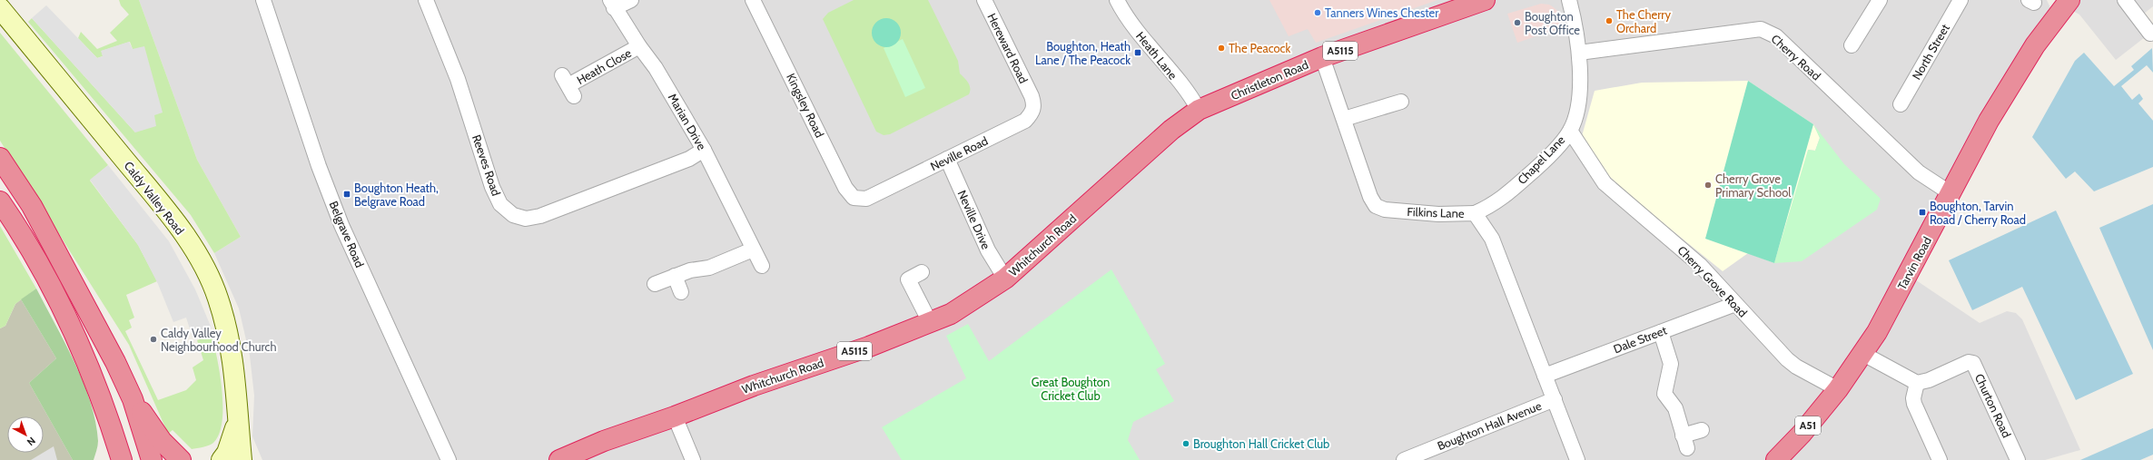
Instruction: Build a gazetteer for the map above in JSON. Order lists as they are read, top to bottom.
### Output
{
  "streets": {
    "highway": [
      "A5115",
      "Christleton Road",
      "Whitchurch Road",
      "Tarvin Road",
      "A51"
    ],
    "street": [
      "Hereward Road",
      "North Street",
      "Heath Lane",
      "Cherry Road",
      "Heath Close",
      "Kingsley Road",
      "Marian Drive",
      "Neville Road",
      "Chapel Lane",
      "Reeves Road",
      "Caldy Valley Road",
      "Filkins Lane",
      "Neville Drive",
      "Belgrave Road",
      "Cherry Grove Road",
      "Dale Street",
      "Churton Road",
      "Boughton Hall Avenue"
    ]
  },
  "crossings": [
    ["Hereward Road", "Neville Road"],
    ["Heath Lane", "Christleton Road"],
    ["Cherry Road", "Chapel Lane"],
    ["Cherry Road", "Tarvin Road"],
    ["Heath Close", "Marian Drive"],
    ["Christleton Road", "Filkins Lane"],
    ["Christleton Road", "Whitchurch Road"],
    ["Kingsley Road", "Neville Road"],
    ["Marian Drive", "Reeves Road"],
    ["Neville Road", "Neville Drive"],
    ["Chapel Lane", "Filkins Lane"],
    ["Chapel Lane", "Cherry Grove Road"],
    ["Filkins Lane", "Dale Street"],
    ["Filkins Lane", "Boughton Hall Avenue"],
    ["Neville Drive", "Whitchurch Road"],
    ["Tarvin Road", "Cherry Grove Road"],
    ["Cherry Grove Road", "Dale Street"]
  ],
  "parks": ["Great Boughton Cricket Club"],
  "places": {
    "other": [
      "Tanners Wines Chester",
      "The Cherry Orchard",
      "Boughton Post Office",
      "The Peacock",
      "Cherry Grove Primary School",
      "Caldy Valley Neighbourhood Church",
      "Broughton Hall Cricket Club"
    ],
    "transit": ["Boughton, Heath Lane / The Peacock", "Boughton Heath, Belgrave Road", "Boughton, Tarvin Road / Cherry Road"]
  },
  "north": "bottom right"
}
